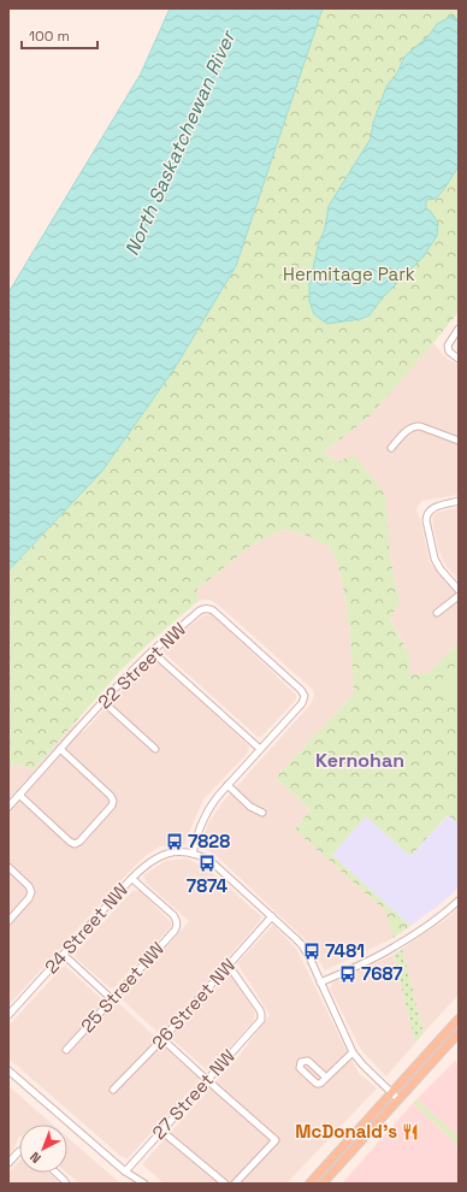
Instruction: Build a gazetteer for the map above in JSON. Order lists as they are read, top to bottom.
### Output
{
  "streets": {
    "street": [
      "22 Street NW",
      "24 Street NW",
      "25 Street NW",
      "26 Street NW",
      "27 Street NW"
    ]
  },
  "crossings": [
    ["24 Street NW", "25 Street NW"],
    ["26 Street NW", "27 Street NW"]
  ],
  "districts": ["Kernohan"],
  "water": ["North Saskatchewan River"],
  "parks": ["Hermitage Park"],
  "places": {
    "bus stop": [
      "7828",
      "7874",
      "7481",
      "7687"
    ],
    "restaurant": ["McDonald's"]
  },
  "scale_bar": "100 m",
  "north": "bottom left"
}
